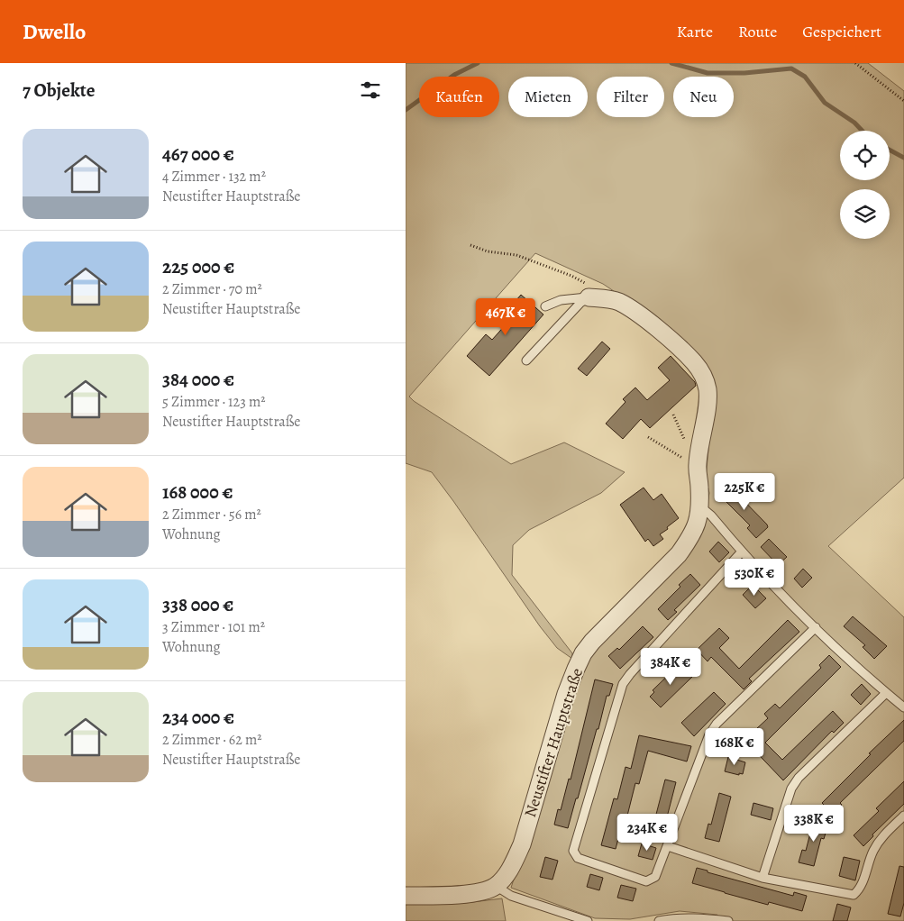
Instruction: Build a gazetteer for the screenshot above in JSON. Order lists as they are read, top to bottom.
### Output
{
  "streets": {
    "street": ["Neustifter Hauptstraße"]
  },
  "page": {
    "header": "Dwello",
    "nav": ["Karte", "Route", "Gespeichert"],
    "heading": "7 Objekte",
    "chip": [
      "Kaufen",
      "Mieten",
      "Filter",
      "Neu"
    ],
    "list": [
      {
        "name": "467 000 €",
        "note": "4 Zimmer · 132 m² · Neustifter Hauptstraße"
      },
      {
        "name": "225 000 €",
        "note": "2 Zimmer · 70 m² · Neustifter Hauptstraße"
      },
      {
        "name": "384 000 €",
        "note": "5 Zimmer · 123 m² · Neustifter Hauptstraße"
      },
      {
        "name": "168 000 €",
        "note": "2 Zimmer · 56 m² · Wohnung"
      },
      {
        "name": "338 000 €",
        "note": "3 Zimmer · 101 m² · Wohnung"
      },
      {
        "name": "234 000 €",
        "note": "2 Zimmer · 62 m² · Neustifter Hauptstraße"
      }
    ],
    "price": [
      "467K €",
      "225K €",
      "530K €",
      "384K €",
      "168K €",
      "338K €",
      "234K €"
    ]
  }
}
